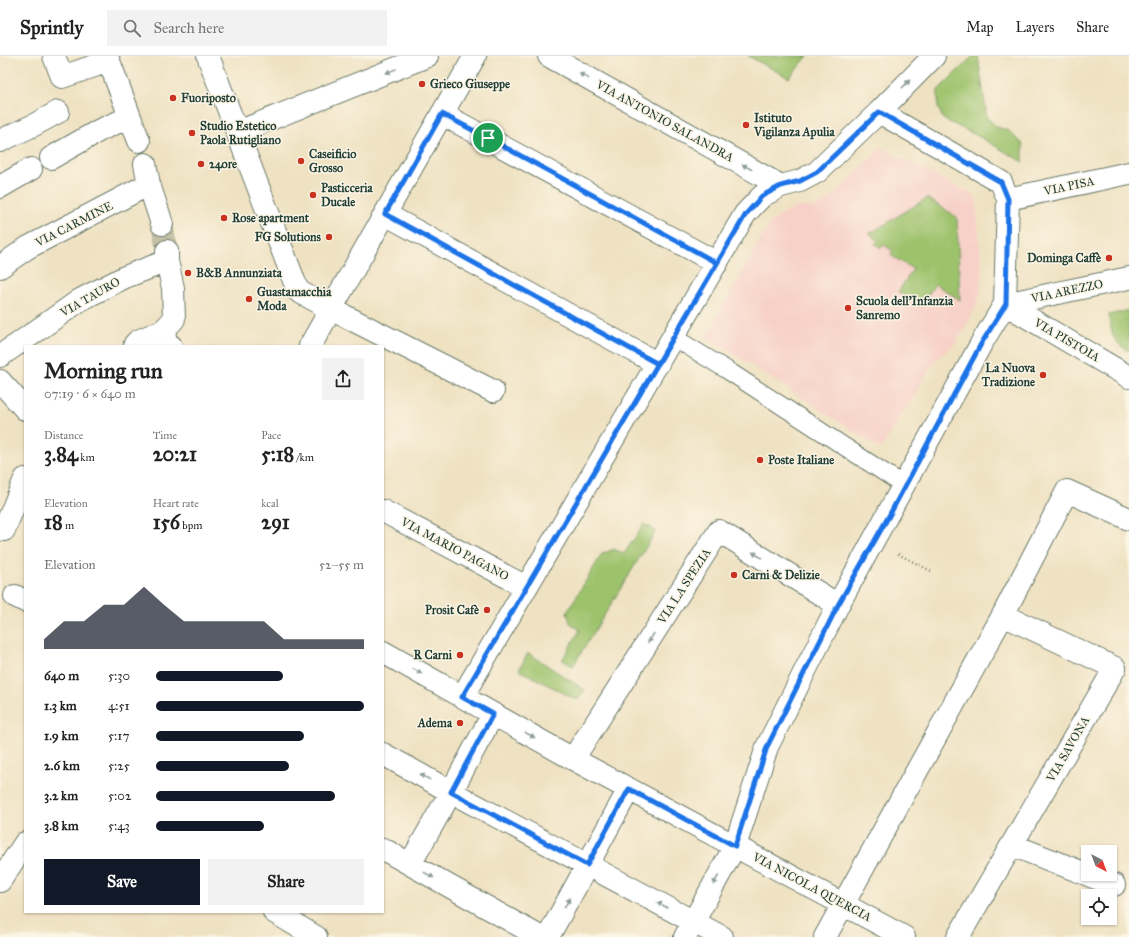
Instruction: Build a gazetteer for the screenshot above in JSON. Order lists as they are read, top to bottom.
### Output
{
  "streets": {
    "street": [
      "VIA ANTONIO SALANDRA",
      "VIA PISA",
      "VIA CARMINE",
      "VIA AREZZO",
      "VIA TAURO",
      "VIA PISTOIA",
      "VIA MARIO PAGANO",
      "VIA LA SPEZIA",
      "VIA SAVONA",
      "VIA NICOLA QUERCIA"
    ]
  },
  "crossings": [
    ["VIA AREZZO", "VIA PISTOIA"],
    ["VIA LA SPEZIA", "VIA NICOLA QUERCIA"]
  ],
  "places": [
    "Grieco Giuseppe",
    "Fuoriposto",
    "Istituto Vigilanza Apulia",
    "Studio Estetico Paola Rutigliano",
    "Caseificio Grosso",
    "24ore",
    "Pasticceria Ducale",
    "Rose apartment",
    "FG Solutions",
    "Dominga Caffè",
    "B&B Annunziata",
    "Guastamacchia Moda",
    "Scuola dell'Infanzia Sanremo",
    "La Nuova Tradizione",
    "Poste Italiane",
    "Carni & Delizie",
    "Prosit Cafè",
    "R Carni",
    "Adema"
  ],
  "north": "bottom right",
  "page": {
    "header": "Sprintly",
    "search": "Search here",
    "nav": ["Map", "Layers", "Share"],
    "heading": ["Morning run", "07:19 · 6 × 640 m"],
    "stats": [
      ["Distance", "3.84 km"],
      ["Time", "20:21"],
      ["Pace", "5:18 /km"],
      ["Elevation", "18 m"],
      ["Heart rate", "156 bpm"],
      ["kcal", "291"]
    ],
    "chart": ["Elevation", "52–55 m"],
    "list": [
      {
        "name": "640 m",
        "note": "5:30"
      },
      {
        "name": "1.3 km",
        "note": "4:51"
      },
      {
        "name": "1.9 km",
        "note": "5:17"
      },
      {
        "name": "2.6 km",
        "note": "5:25"
      },
      {
        "name": "3.2 km",
        "note": "5:02"
      },
      {
        "name": "3.8 km",
        "note": "5:43"
      }
    ],
    "buttons": ["Save", "Share"]
  }
}
